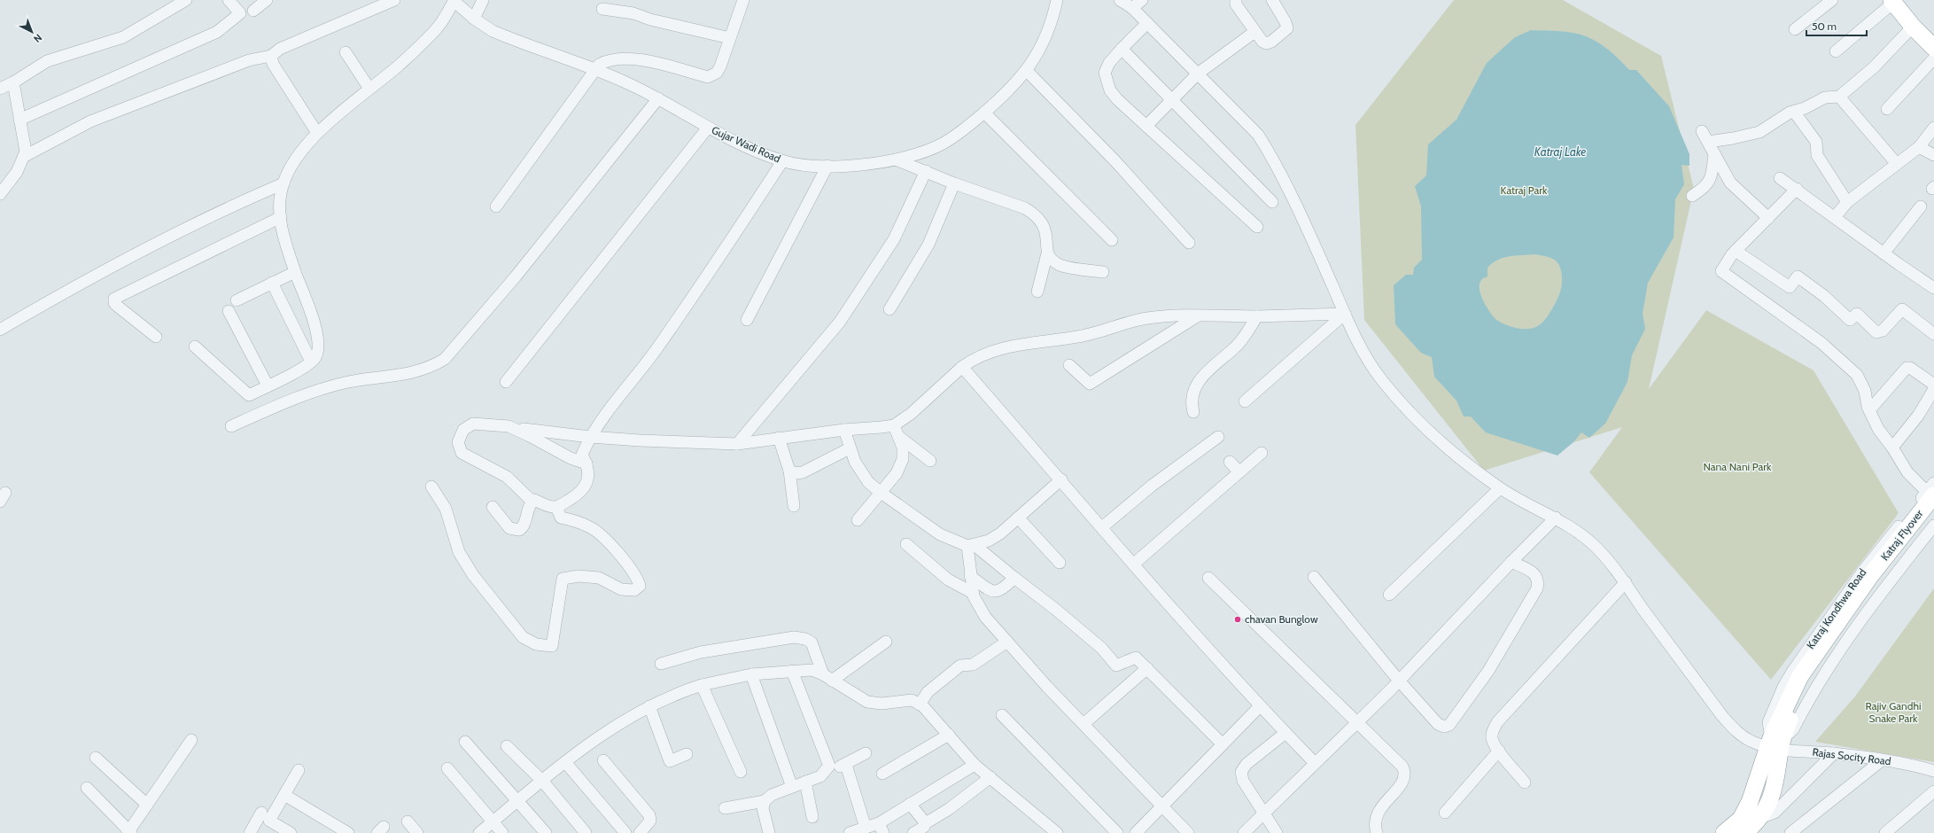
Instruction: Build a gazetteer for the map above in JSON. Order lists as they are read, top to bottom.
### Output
{
  "streets": {
    "highway": ["Katraj Flyover"],
    "street": ["Gujar Wadi Road", "Rajas Socity Road"]
  },
  "crossings": [
    ["Katraj Flyover", "Rajas Socity Road"]
  ],
  "water": ["Katraj Lake"],
  "parks": ["Katraj Park", "Nana Nani Park", "Rajiv Gandhi Snake Park"],
  "places": ["chavan Bunglow"],
  "scale_bar": "50 m",
  "north": "bottom right"
}
